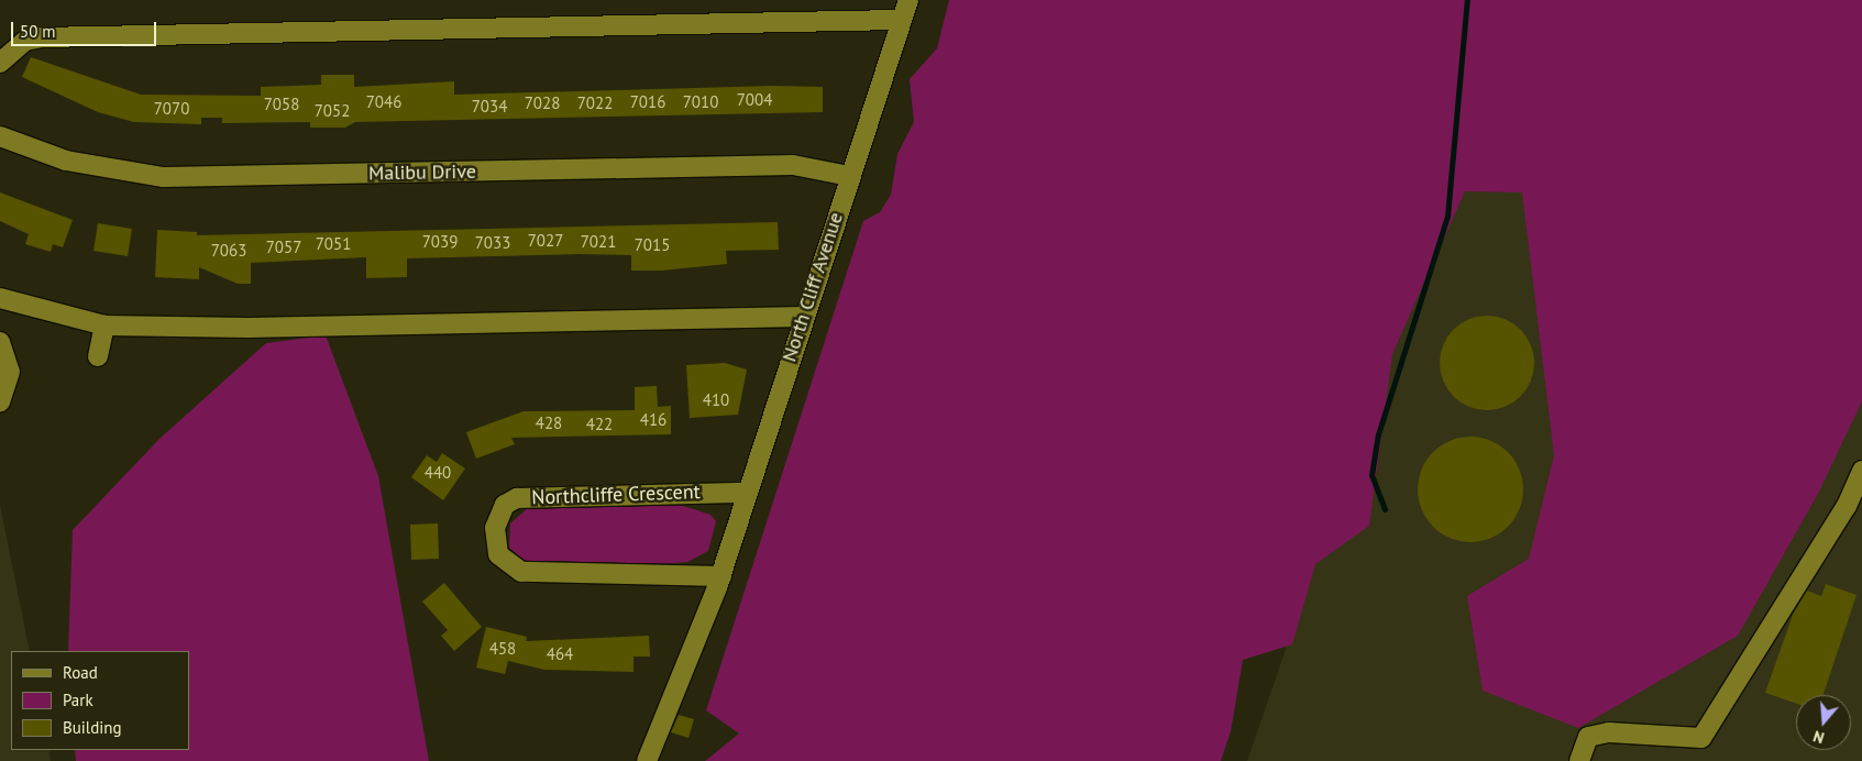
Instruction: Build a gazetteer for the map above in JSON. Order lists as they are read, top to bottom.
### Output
{
  "streets": {
    "street": ["Malibu Drive", "North Cliff Avenue", "Northcliffe Crescent"]
  },
  "crossings": [
    ["Malibu Drive", "North Cliff Avenue"],
    ["North Cliff Avenue", "Northcliffe Crescent"]
  ],
  "house_numbers": [
    "7004",
    "7046",
    "7016",
    "7010",
    "7028",
    "7022",
    "7058",
    "7034",
    "7070",
    "7052",
    "7027",
    "7039",
    "7021",
    "7033",
    "7051",
    "7015",
    "7057",
    "7063",
    "410",
    "416",
    "428",
    "422",
    "440",
    "458",
    "464"
  ],
  "legend": ["Road", "Park", "Building"],
  "scale_bar": "50 m",
  "north": "bottom"
}
